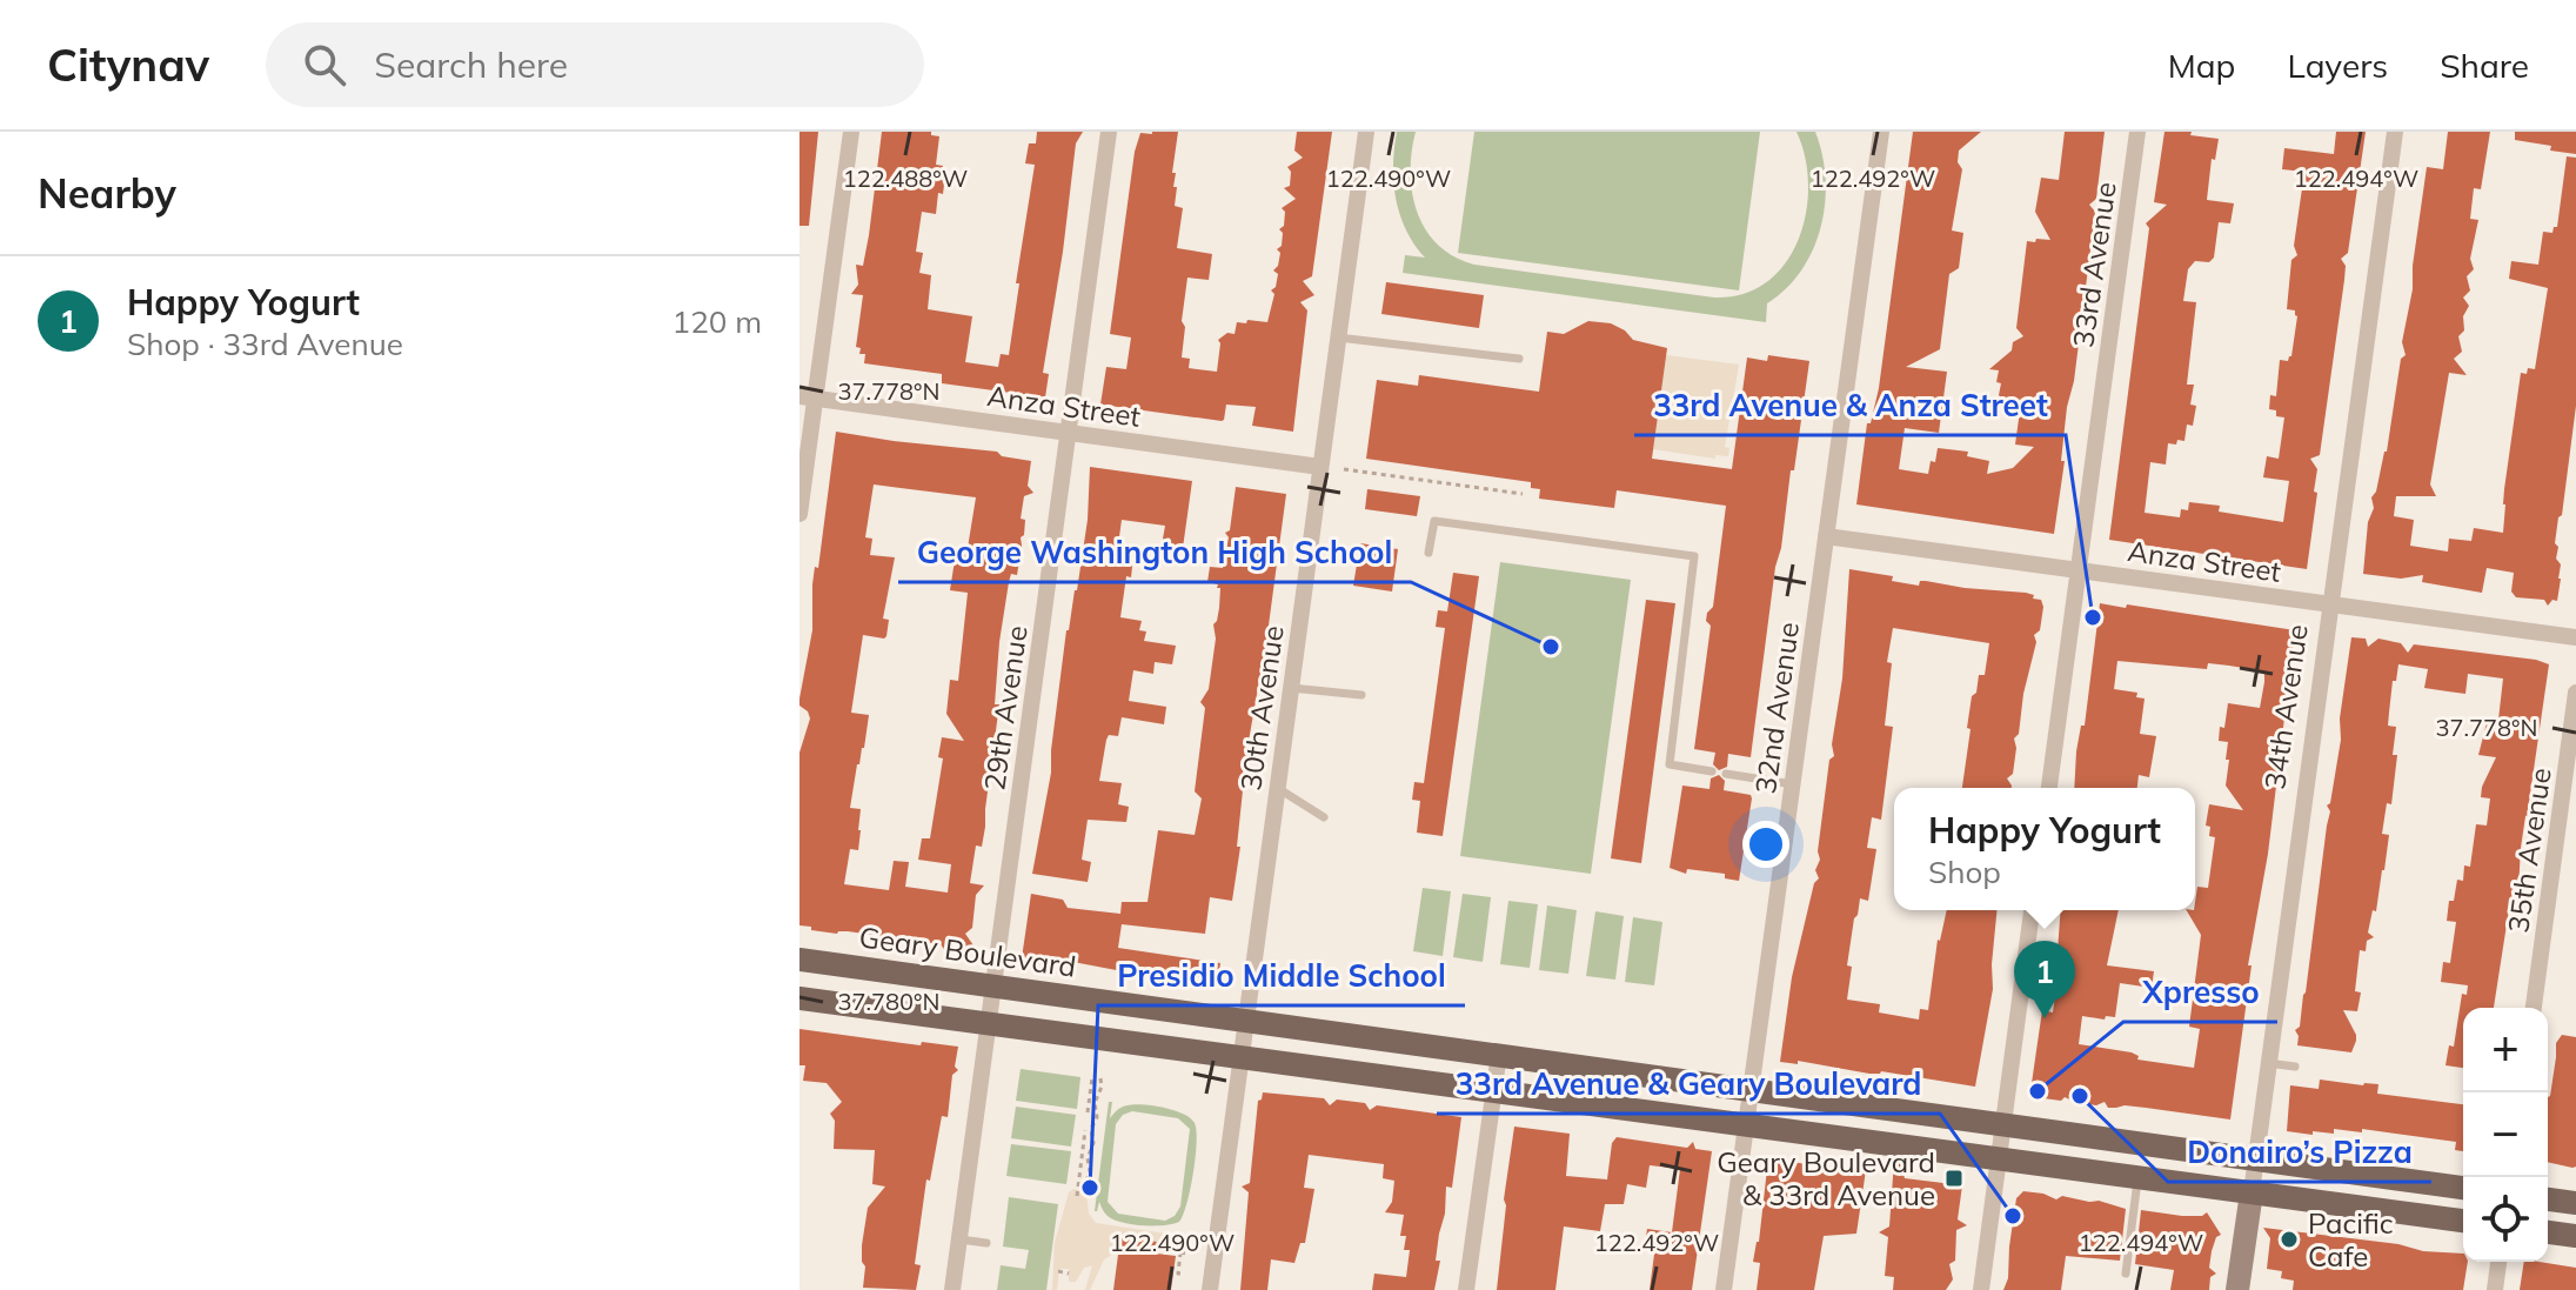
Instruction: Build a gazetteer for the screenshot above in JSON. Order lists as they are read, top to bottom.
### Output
{
  "streets": {
    "main road": ["Geary Boulevard"],
    "street": [
      "33rd Avenue",
      "Anza Street",
      "34th Avenue",
      "29th Avenue",
      "30th Avenue",
      "32nd Avenue",
      "35th Avenue"
    ]
  },
  "crossings": [
    ["33rd Avenue", "Anza Street"],
    ["Anza Street", "34th Avenue"],
    ["Anza Street", "29th Avenue"],
    ["Anza Street", "30th Avenue"],
    ["Anza Street", "32nd Avenue"],
    ["34th Avenue", "Geary Boulevard"],
    ["29th Avenue", "Geary Boulevard"],
    ["30th Avenue", "Geary Boulevard"],
    ["32nd Avenue", "Geary Boulevard"]
  ],
  "places": {
    "other": [
      "33rd Avenue & Anza Street",
      "George Washington High School",
      "Xpresso",
      "Donairo’s Pizza",
      "Presidio Middle School",
      "33rd Avenue & Geary Boulevard",
      "Pacific Cafe"
    ],
    "transit": ["Geary Boulevard & 33rd Avenue"]
  },
  "page": {
    "header": "Citynav",
    "search": "Search here",
    "nav": ["Map", "Layers", "Share"],
    "heading": "Nearby",
    "list": [
      {
        "mark": "1",
        "name": "Happy Yogurt",
        "note": "Shop · 33rd Avenue",
        "value": "120 m"
      }
    ],
    "popup": ["Happy Yogurt", "Shop"],
    "pins": "1",
    "map_buttons": ["+", "−"]
  },
  "coordinates": [
    "122.488°W",
    "122.490°W",
    "122.492°W",
    "122.494°W",
    "37.778°N",
    "37.780°N"
  ]
}
